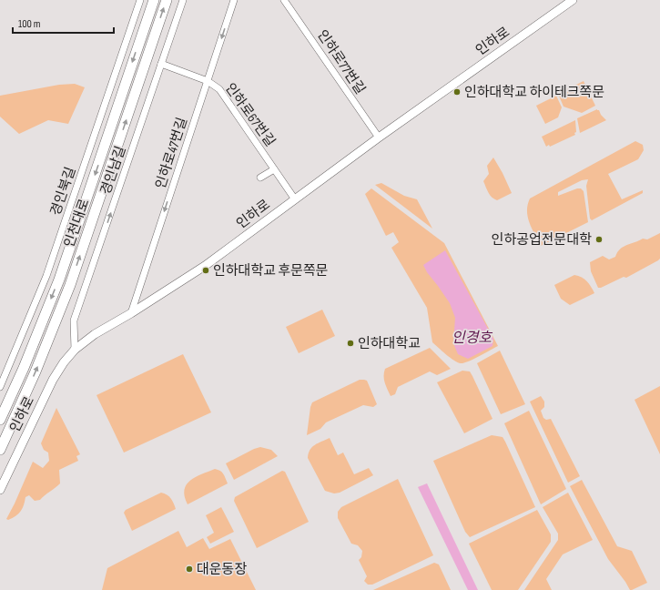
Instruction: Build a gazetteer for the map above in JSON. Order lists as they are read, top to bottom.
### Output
{
  "streets": {
    "highway": ["인천대로"],
    "main road": ["인하로"],
    "street": [
      "인하로77번길",
      "인하로67번길",
      "인하로47번길",
      "경인남길",
      "경인북길"
    ]
  },
  "crossings": [
    ["인하로", "인하로77번길"],
    ["인하로", "인하로67번길"],
    ["인하로", "인하로47번길"],
    ["인하로", "경인남길"],
    ["인하로67번길", "인하로47번길"],
    ["인하로67번길", "경인남길"]
  ],
  "one_way": ["인하로47번길", "경인남길"],
  "water": ["인경호"],
  "places": [
    "인하대학교 하이테크쪽문",
    "인하공업전문대학",
    "인하대학교 후문쪽문",
    "인하대학교",
    "대운동장"
  ],
  "scale_bar": "100 m"
}
